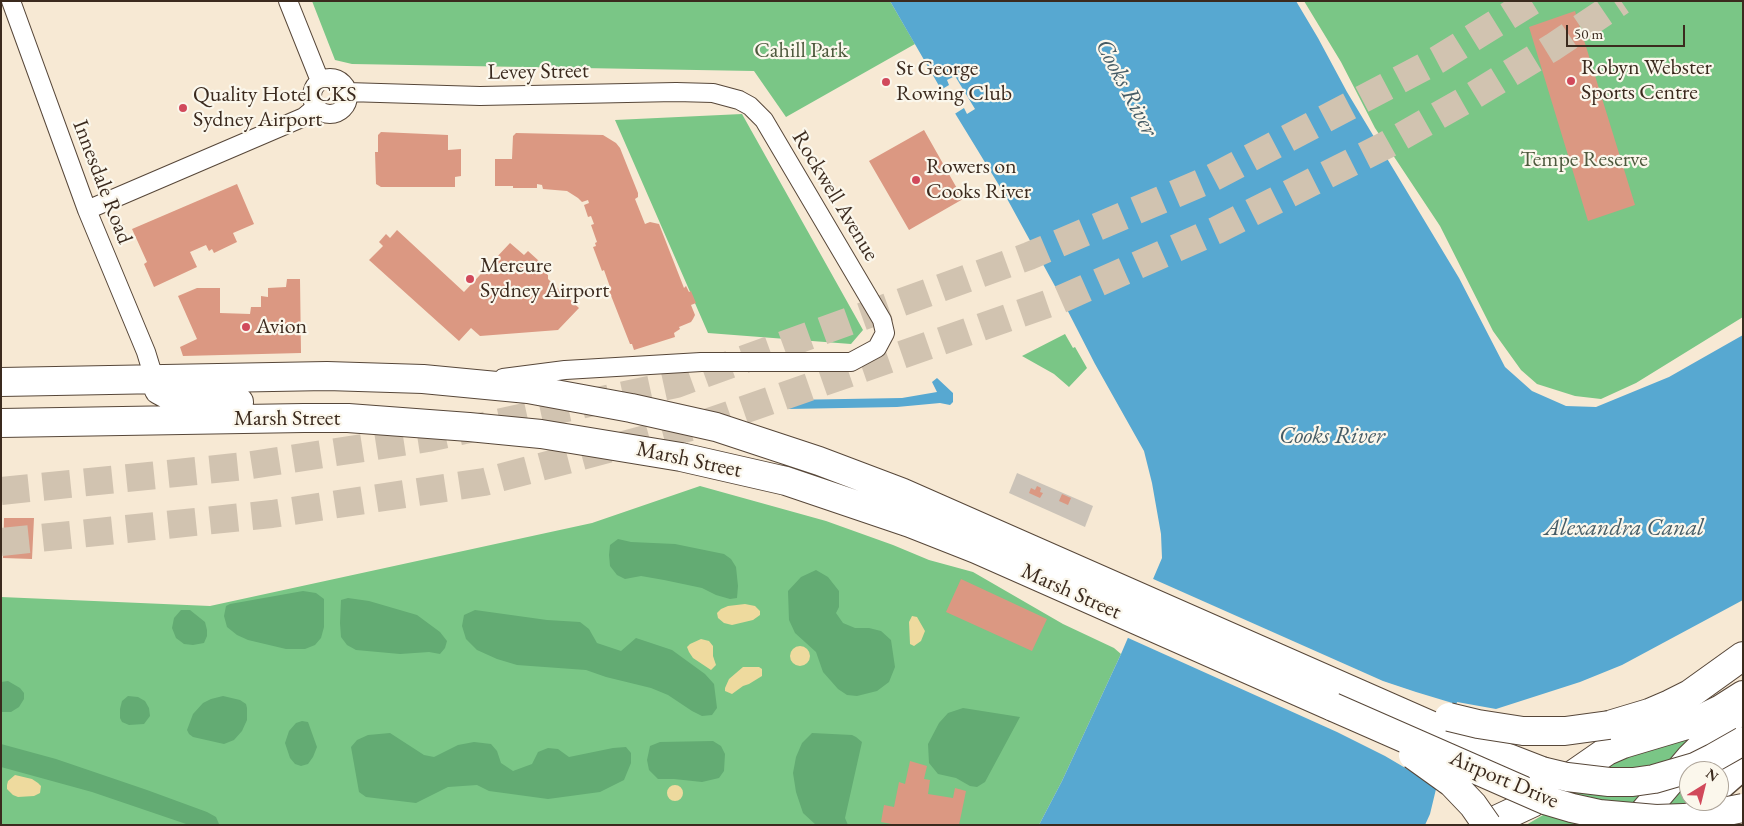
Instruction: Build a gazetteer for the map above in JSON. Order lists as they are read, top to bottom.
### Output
{
  "streets": {
    "main road": ["Marsh Street", "Airport Drive"],
    "street": ["Levey Street", "Innesdale Road", "Rockwell Avenue"]
  },
  "crossings": [
    ["Levey Street", "Rockwell Avenue"],
    ["Innesdale Road", "Marsh Street"],
    ["Rockwell Avenue", "Marsh Street"],
    ["Marsh Street", "Airport Drive"]
  ],
  "water": ["Cooks River", "Alexandra Canal"],
  "parks": ["Cahill Park", "Tempe Reserve"],
  "places": [
    "Robyn Webster Sports Centre",
    "St George Rowing Club",
    "Quality Hotel CKS Sydney Airport",
    "Rowers on Cooks River",
    "Mercure Sydney Airport",
    "Avion"
  ],
  "scale_bar": "50 m",
  "north": "top right"
}
